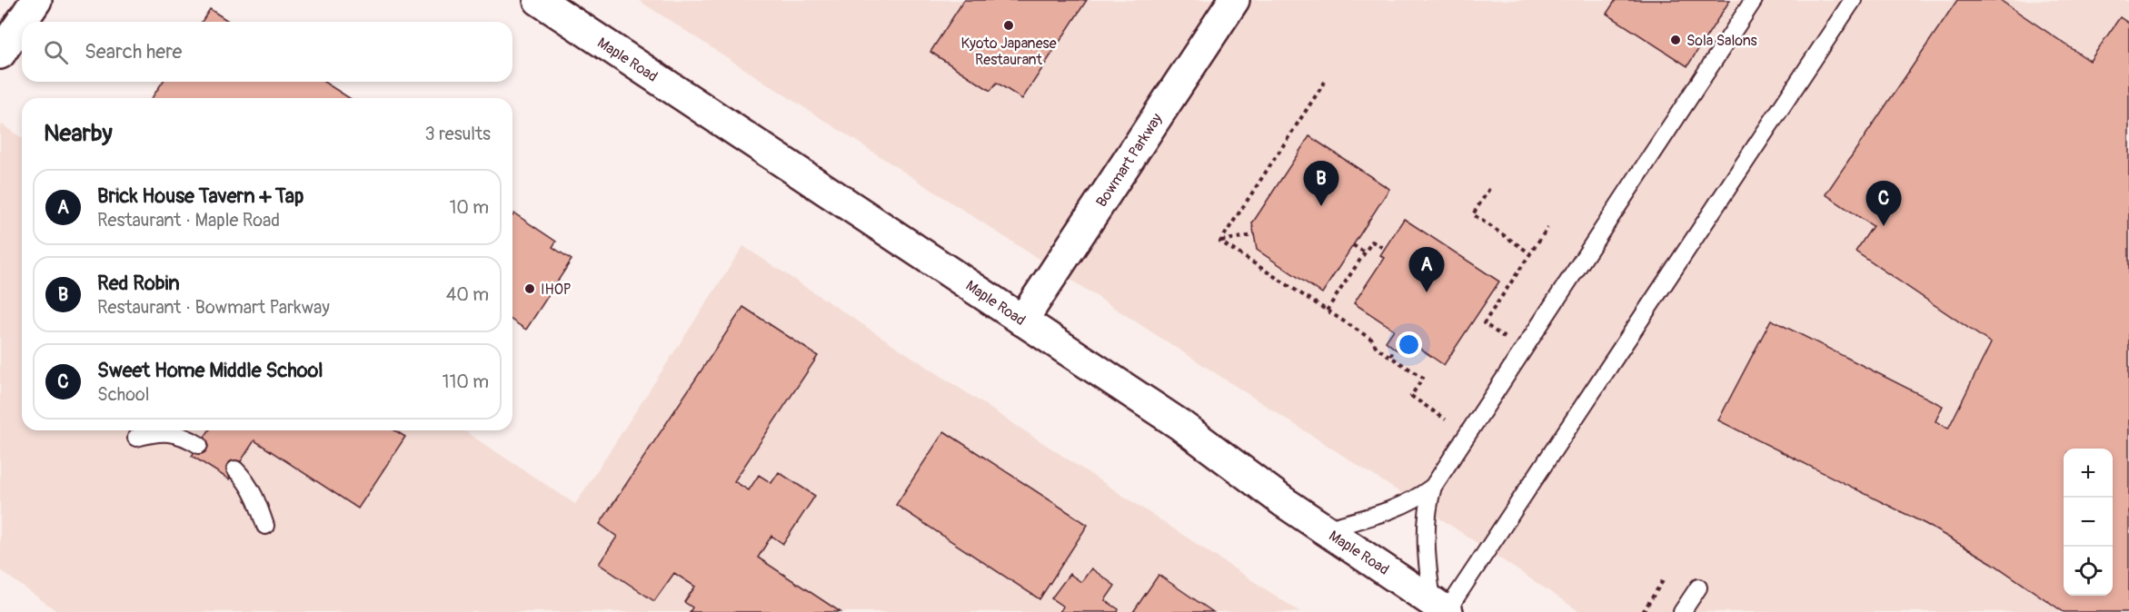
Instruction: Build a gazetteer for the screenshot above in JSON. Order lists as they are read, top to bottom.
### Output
{
  "streets": {
    "main road": ["Maple Road", "Bowmart Parkway"]
  },
  "crossings": [
    ["Maple Road", "Bowmart Parkway"]
  ],
  "places": ["Kyoto Japanese Restaurant", "Sola Salons", "IHOP"],
  "page": {
    "search": "Search here",
    "heading": ["Nearby", "3 results"],
    "pins": ["B", "C", "A"],
    "list": [
      {
        "mark": "A",
        "name": "Brick House Tavern + Tap",
        "note": "Restaurant · Maple Road",
        "value": "10 m"
      },
      {
        "mark": "B",
        "name": "Red Robin",
        "note": "Restaurant · Bowmart Parkway",
        "value": "40 m"
      },
      {
        "mark": "C",
        "name": "Sweet Home Middle School",
        "note": "School",
        "value": "110 m"
      }
    ],
    "map_buttons": ["+", "−"]
  }
}
